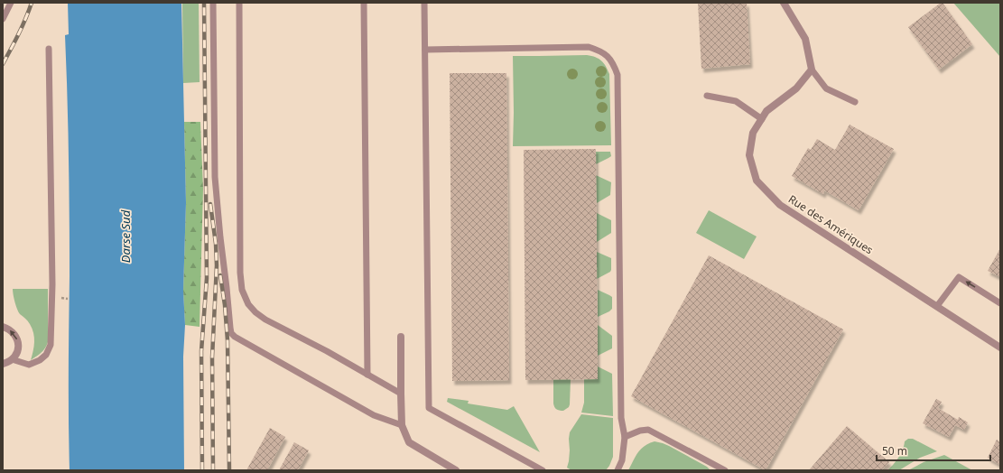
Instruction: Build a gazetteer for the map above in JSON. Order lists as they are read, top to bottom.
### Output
{
  "streets": {
    "street": ["Rue des Amériques"]
  },
  "water": ["Darse Sud"],
  "scale_bar": "50 m"
}
